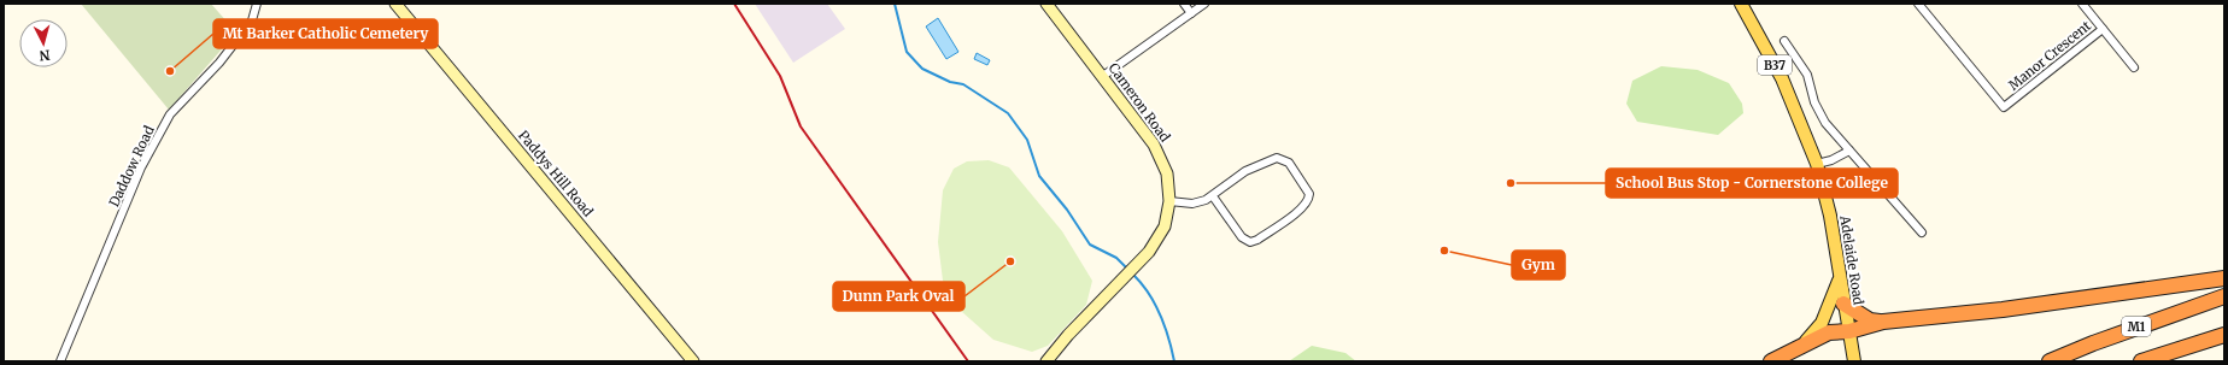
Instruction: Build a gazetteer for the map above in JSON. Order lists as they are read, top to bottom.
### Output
{
  "streets": {
    "highway": ["M1"],
    "main road": ["B37", "Adelaide Road"],
    "street": [
      "Manor Crescent",
      "Cameron Road",
      "Daddow Road",
      "Paddys Hill Road"
    ]
  },
  "places": [
    "Mt Barker Catholic Cemetery",
    "School Bus Stop - Cornerstone College",
    "Gym",
    "Dunn Park Oval"
  ],
  "north": "bottom"
}
